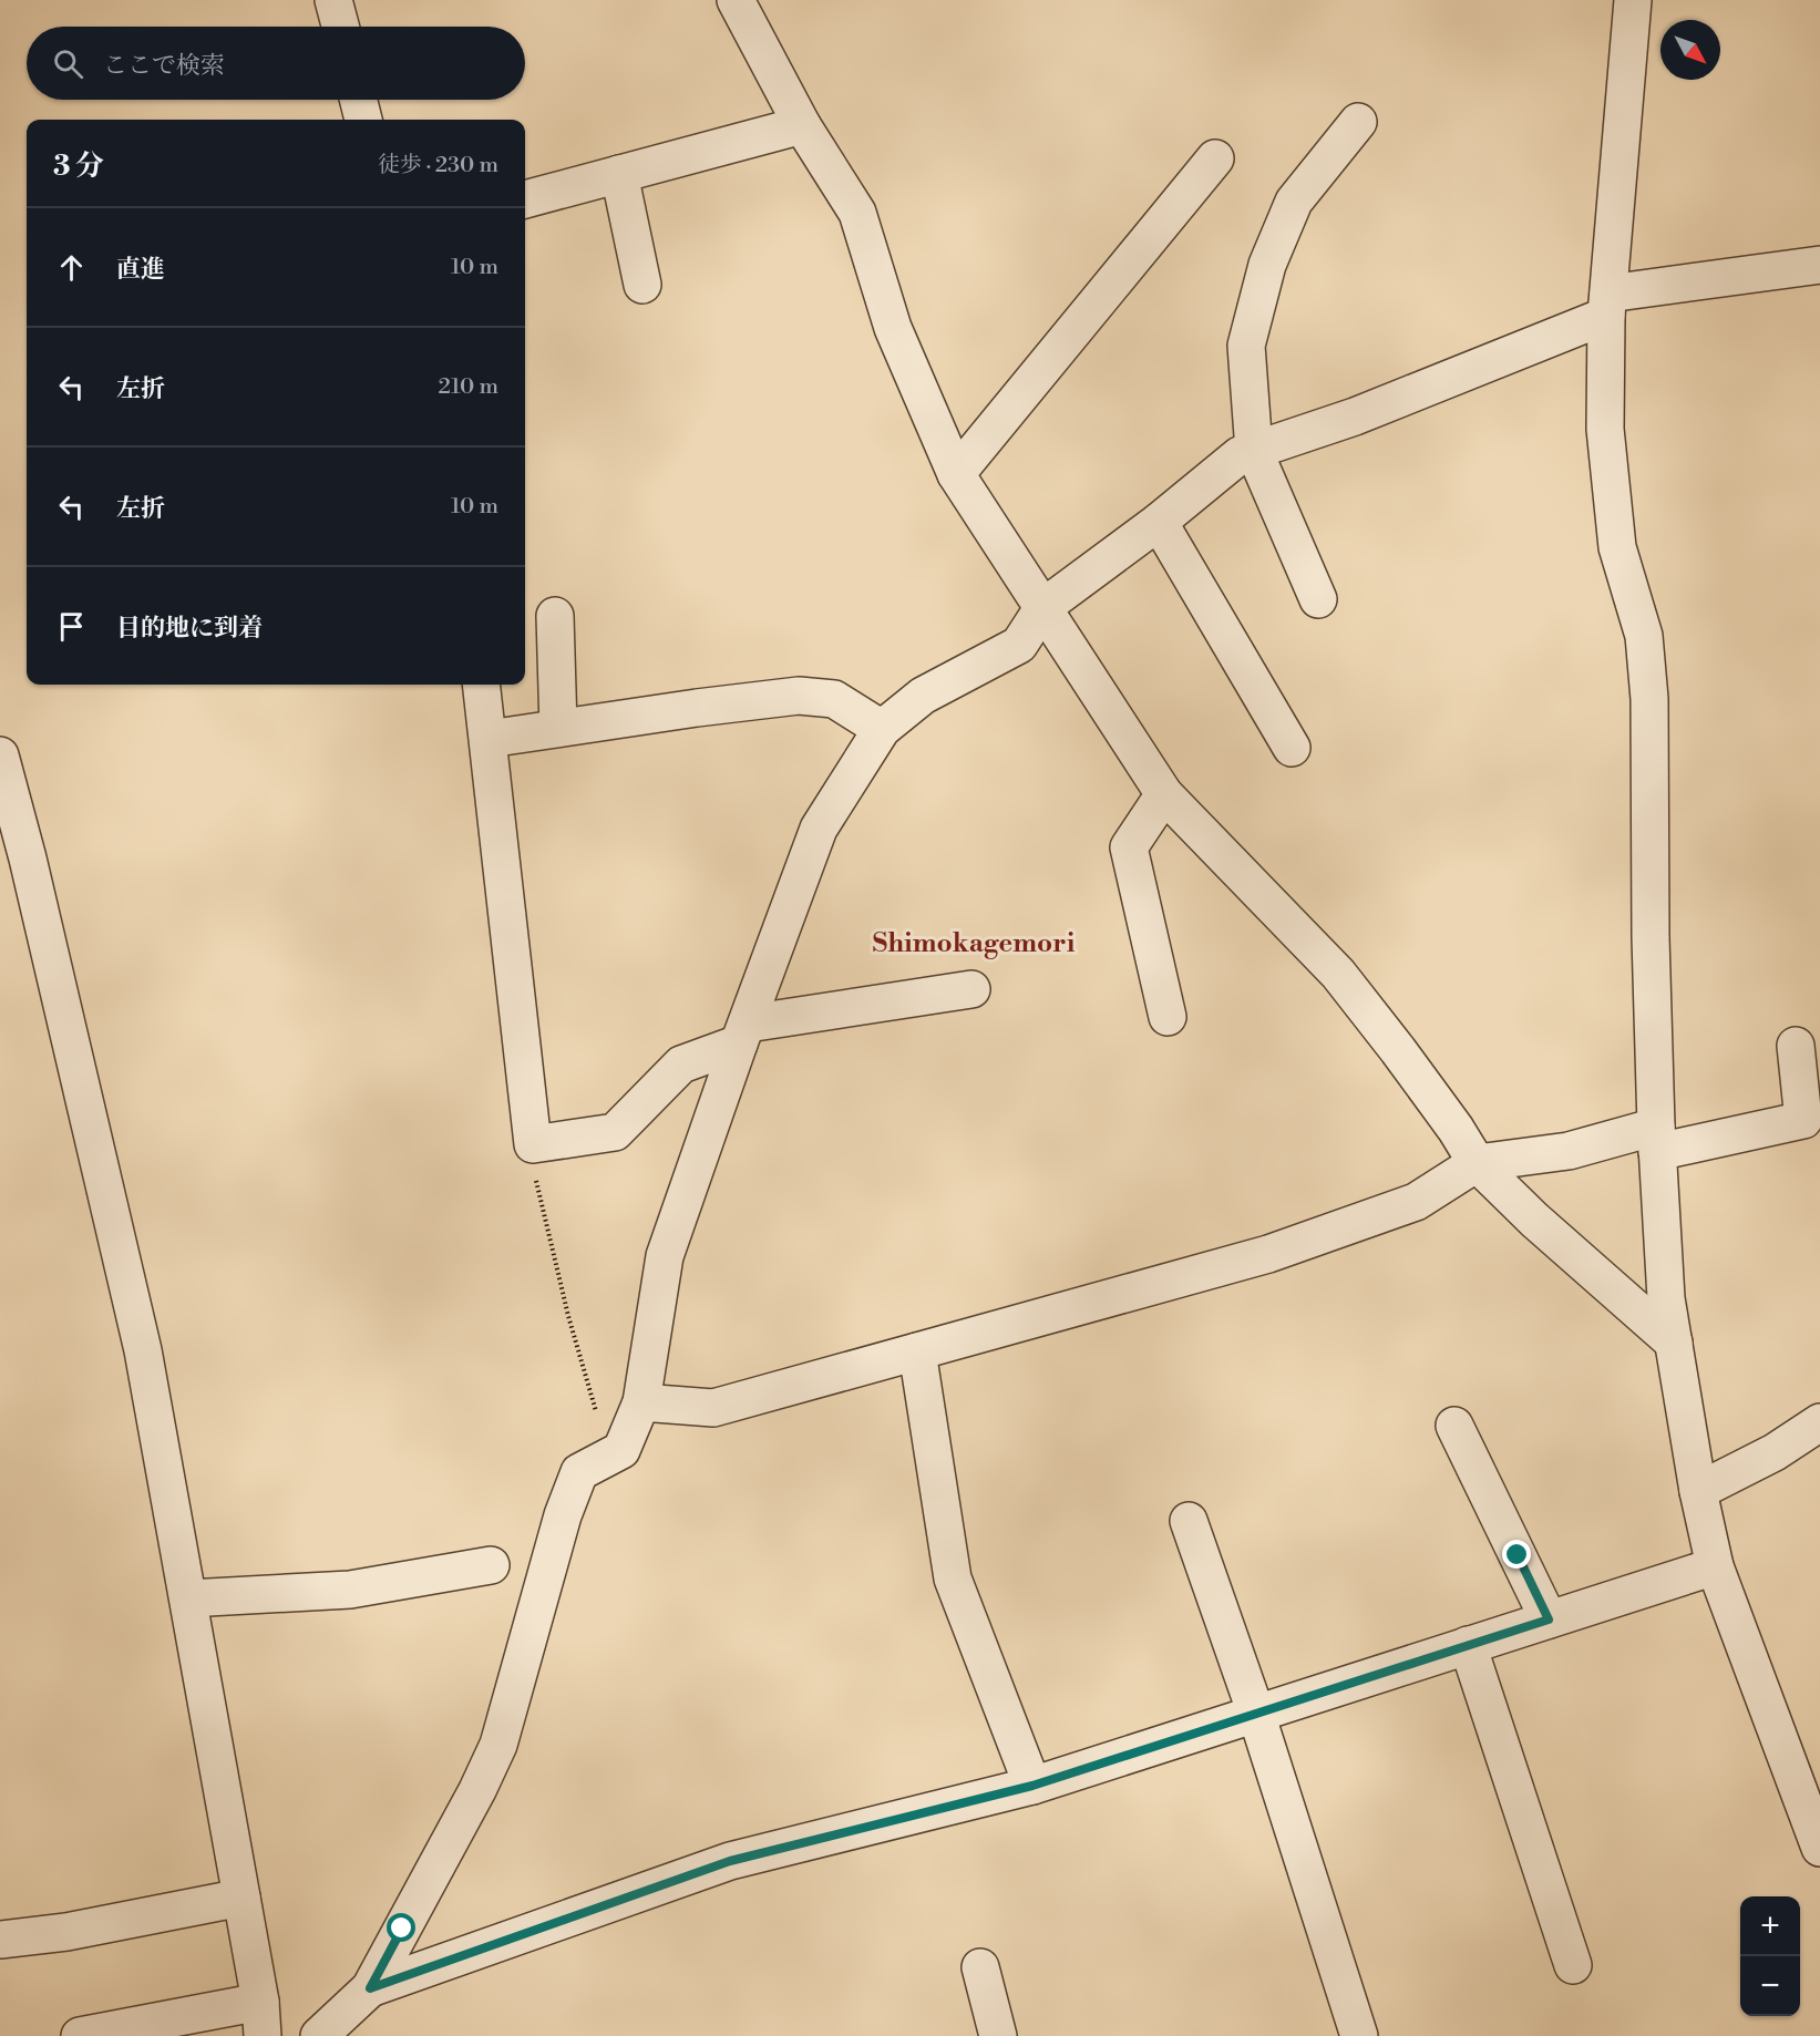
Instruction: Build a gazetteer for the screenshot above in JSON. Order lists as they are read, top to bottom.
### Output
{
  "districts": ["Shimokagemori"],
  "north": "bottom right",
  "page": {
    "search": "ここで検索",
    "heading": ["3 分", "徒歩 · 230 m"],
    "list": [
      ["直進", "10 m"],
      ["左折", "210 m"],
      ["左折", "10 m"],
      "目的地に到着"
    ],
    "map_buttons": ["+", "−"]
  }
}
